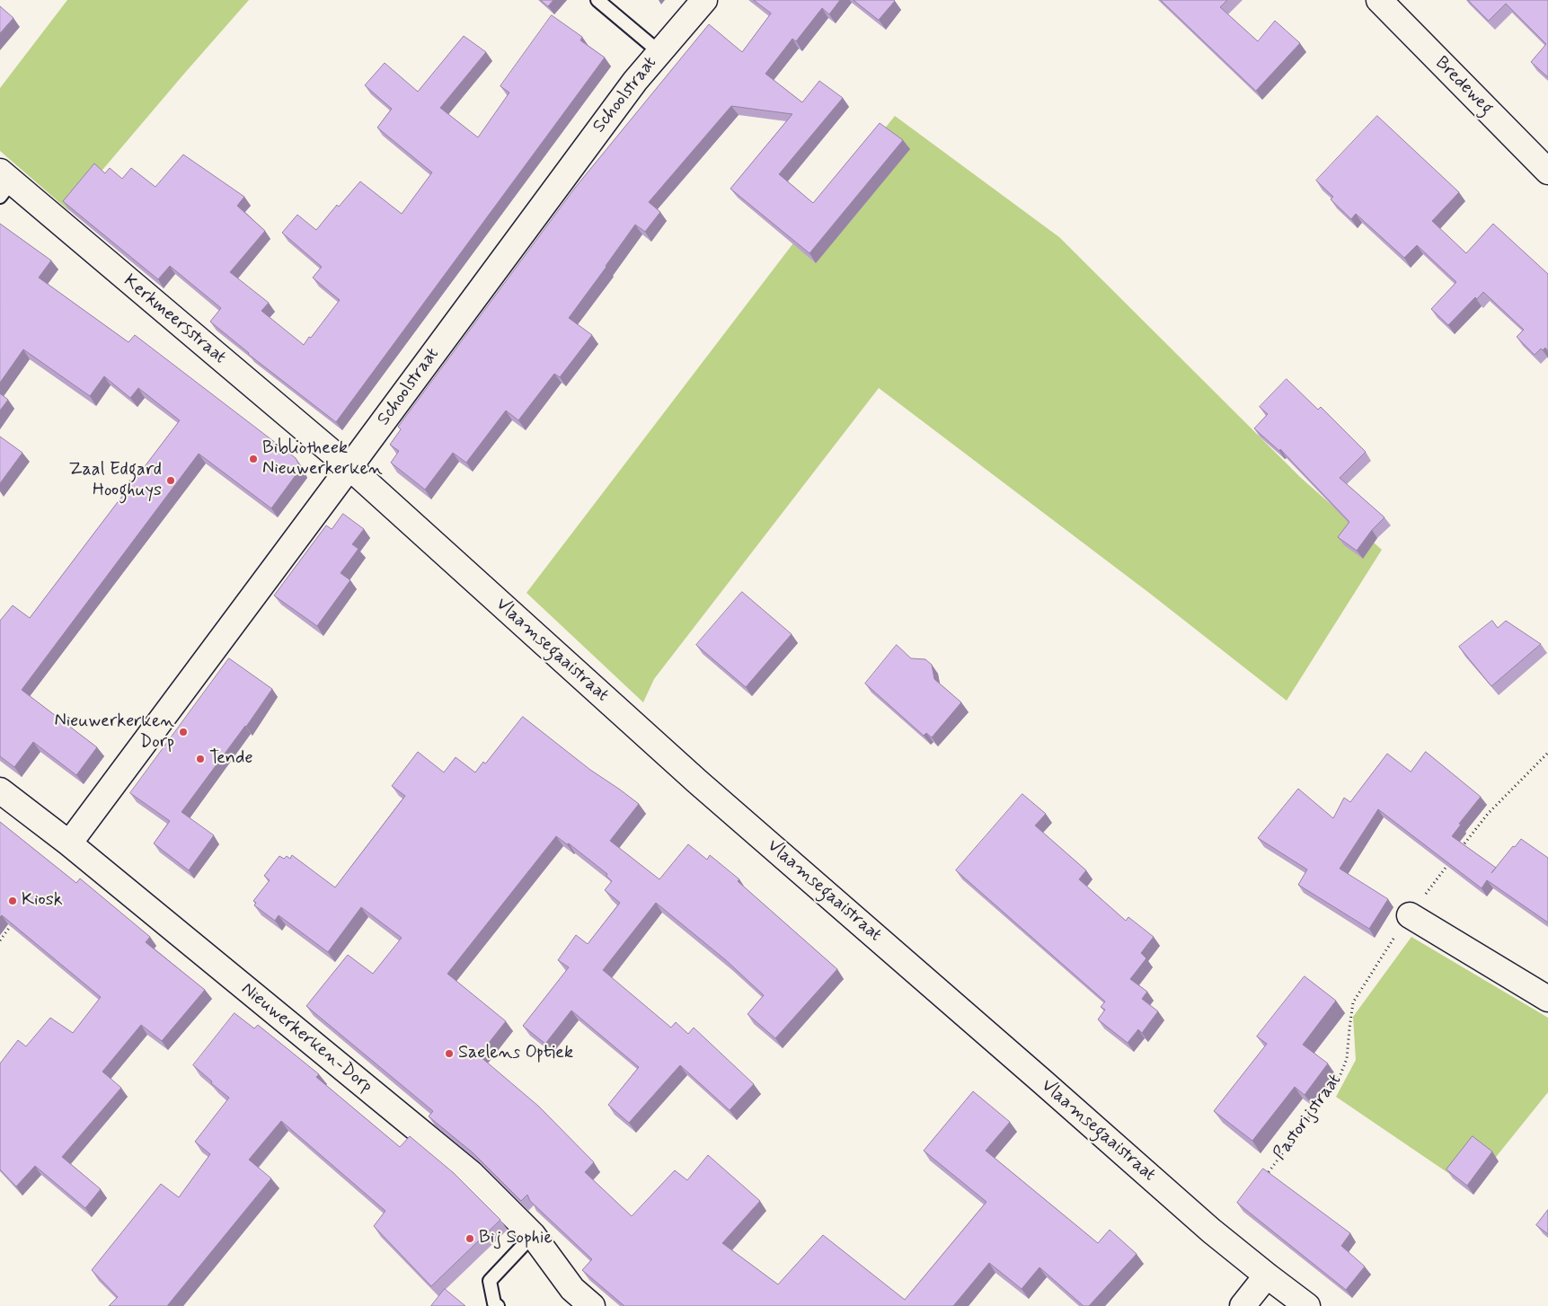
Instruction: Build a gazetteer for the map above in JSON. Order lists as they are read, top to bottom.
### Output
{
  "streets": {
    "street": [
      "Bredeweg",
      "Schoolstraat",
      "Kerkmeersstraat",
      "Vlaamsegaaistraat",
      "Nieuwerkerken-Dorp"
    ],
    "path": ["Pastorijstraat"]
  },
  "crossings": [
    ["Schoolstraat", "Kerkmeersstraat"],
    ["Schoolstraat", "Vlaamsegaaistraat"],
    ["Schoolstraat", "Nieuwerkerken-Dorp"],
    ["Kerkmeersstraat", "Vlaamsegaaistraat"]
  ],
  "places": [
    "Bibliotheek Nieuwerkerken",
    "Zaal Edgard Hooghuys",
    "Nieuwerkerken Dorp",
    "Tende",
    "Kiosk",
    "Saelens Optiek",
    "Bij Sophie"
  ]
}
